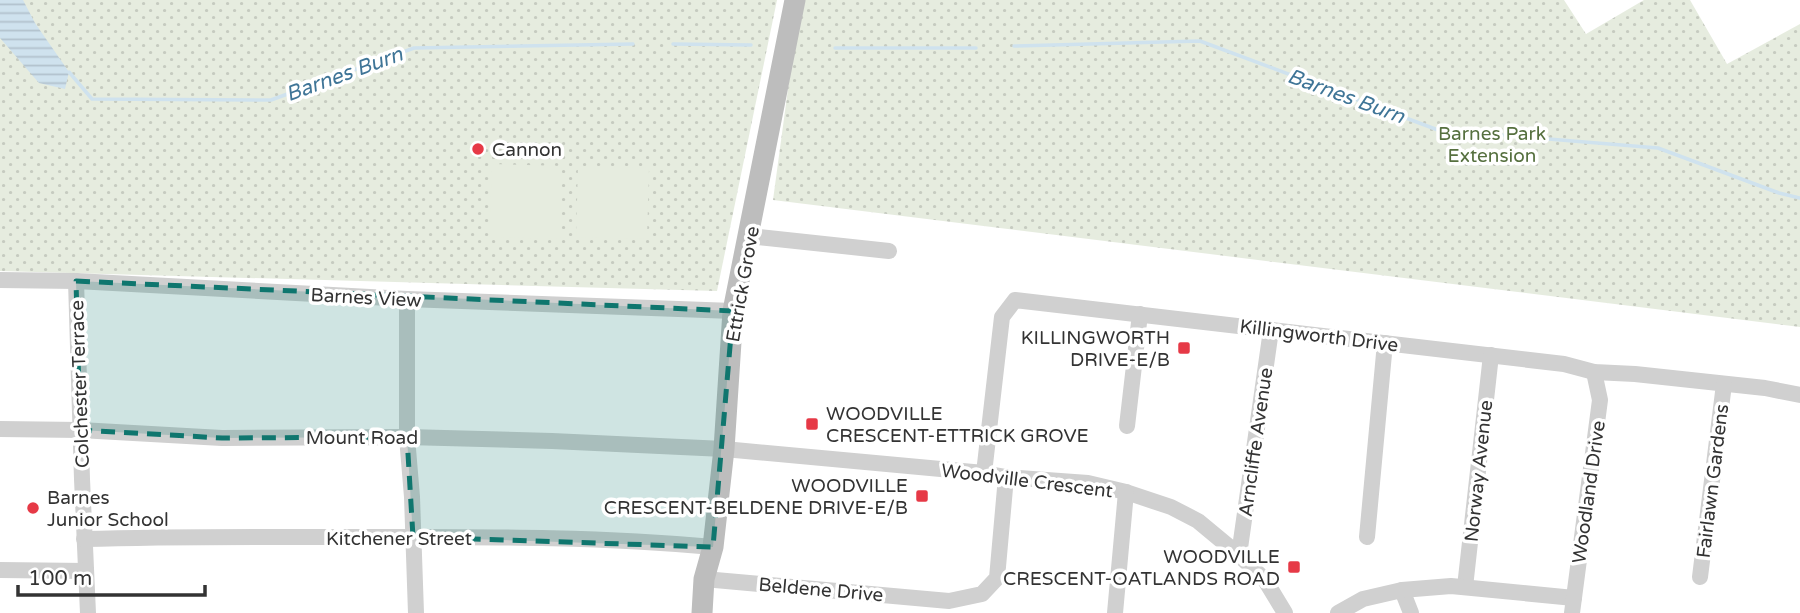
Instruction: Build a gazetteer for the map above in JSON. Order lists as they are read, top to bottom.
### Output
{
  "streets": {
    "street": [
      "Ettrick Grove",
      "Barnes View",
      "Killingworth Drive",
      "Colchester Terrace",
      "Mount Road",
      "Arncliffe Avenue",
      "Norway Avenue",
      "Woodville Crescent",
      "Fairlawn Gardens",
      "Woodland Drive",
      "Kitchener Street",
      "Beldene Drive"
    ]
  },
  "crossings": [
    ["Ettrick Grove", "Barnes View"],
    ["Ettrick Grove", "Mount Road"],
    ["Ettrick Grove", "Woodville Crescent"],
    ["Ettrick Grove", "Kitchener Street"],
    ["Ettrick Grove", "Beldene Drive"],
    ["Barnes View", "Colchester Terrace"],
    ["Killingworth Drive", "Arncliffe Avenue"],
    ["Killingworth Drive", "Norway Avenue"],
    ["Killingworth Drive", "Woodville Crescent"],
    ["Killingworth Drive", "Fairlawn Gardens"],
    ["Killingworth Drive", "Woodland Drive"],
    ["Colchester Terrace", "Mount Road"],
    ["Colchester Terrace", "Kitchener Street"],
    ["Mount Road", "Woodville Crescent"],
    ["Arncliffe Avenue", "Woodville Crescent"],
    ["Woodville Crescent", "Beldene Drive"]
  ],
  "water": ["Barnes Burn"],
  "parks": ["Barnes Park Extension"],
  "places": {
    "other": ["Cannon", "Barnes Junior School"],
    "transit": [
      "KILLINGWORTH DRIVE-E/B",
      "WOODVILLE CRESCENT-ETTRICK GROVE",
      "WOODVILLE CRESCENT-BELDENE DRIVE-E/B",
      "WOODVILLE CRESCENT-OATLANDS ROAD"
    ]
  },
  "scale_bar": "100 m"
}
